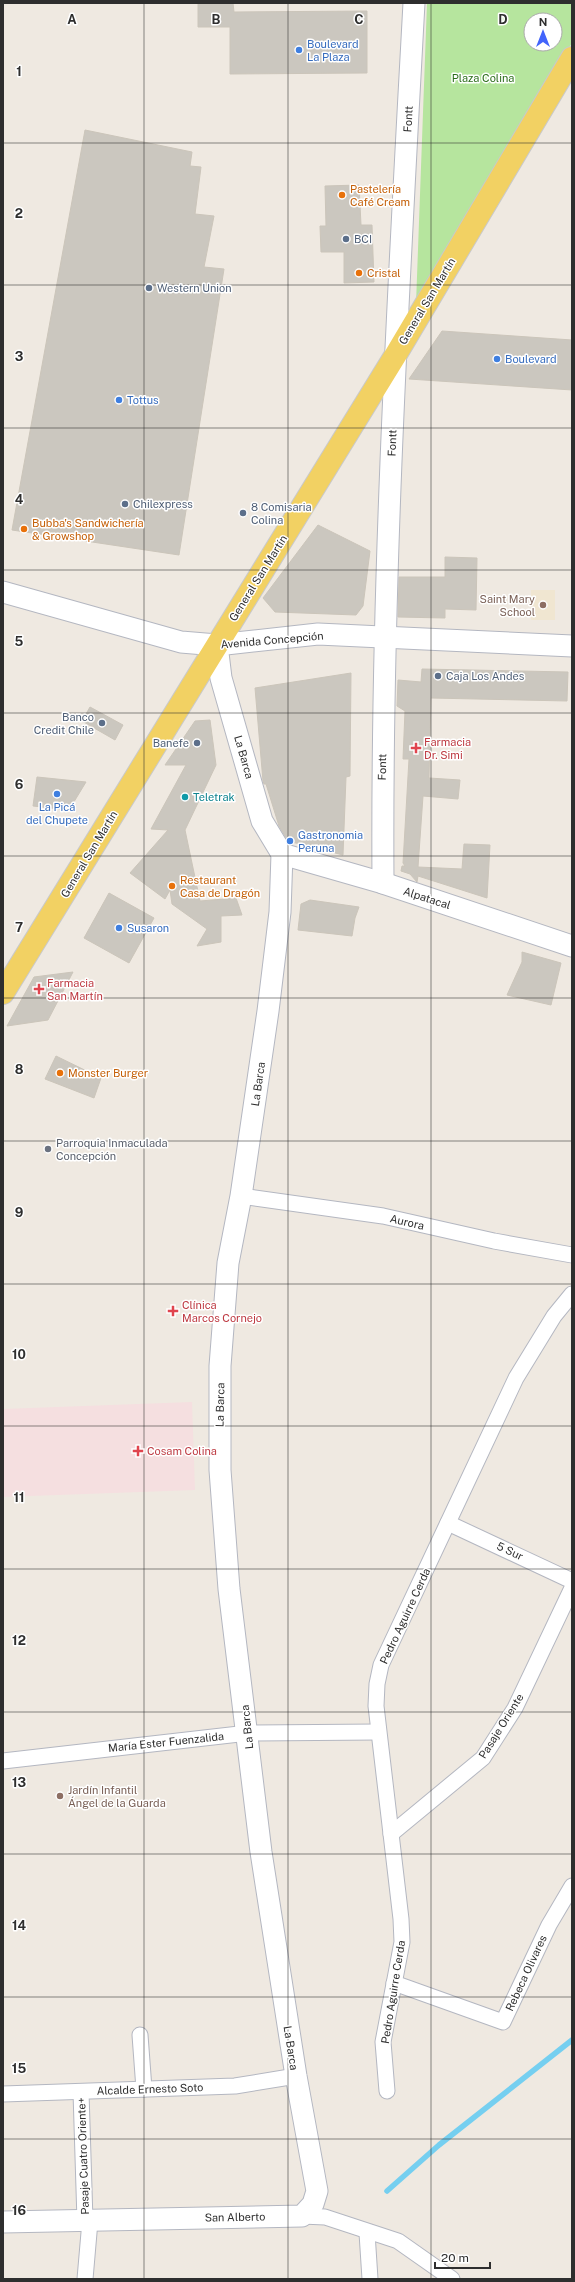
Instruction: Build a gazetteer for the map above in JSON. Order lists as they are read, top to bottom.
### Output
{
  "streets": {
    "main road": ["General San Martín"],
    "street": [
      "Fontt",
      "Avenida Concepción",
      "La Barca",
      "Alpatacal",
      "Aurora",
      "5 Sur",
      "Pedro Aguirre Cerda",
      "Pasaje Oriente",
      "María Ester Fuenzalida",
      "Rebeca Olivares",
      "Alcalde Ernesto Soto",
      "Pasaje Cuatro Oriente+",
      "San Alberto"
    ]
  },
  "crossings": [
    ["Fontt", "General San Martín"],
    ["Fontt", "Avenida Concepción"],
    ["Fontt", "Alpatacal"],
    ["General San Martín", "Avenida Concepción"],
    ["General San Martín", "La Barca"],
    ["Avenida Concepción", "La Barca"],
    ["La Barca", "Alpatacal"],
    ["La Barca", "Aurora"],
    ["La Barca", "María Ester Fuenzalida"],
    ["La Barca", "Alcalde Ernesto Soto"],
    ["La Barca", "San Alberto"],
    ["5 Sur", "Pedro Aguirre Cerda"],
    ["Pedro Aguirre Cerda", "Pasaje Oriente"],
    ["Pedro Aguirre Cerda", "María Ester Fuenzalida"],
    ["Pedro Aguirre Cerda", "Rebeca Olivares"],
    ["Alcalde Ernesto Soto", "Pasaje Cuatro Oriente+"],
    ["Pasaje Cuatro Oriente+", "San Alberto"]
  ],
  "parks": ["Plaza Colina"],
  "places": {
    "other": [
      "Boulevard La Plaza",
      "Pastelería Café Cream",
      "BCI",
      "Cristal",
      "Western Union",
      "Boulevard",
      "Tottus",
      "Chilexpress",
      "8 Comisaria Colina",
      "Bubba's Sandwichería & Growshop",
      "Saint Mary School",
      "Caja Los Andes",
      "Banco Credit Chile",
      "Banefe",
      "La Picá del Chupete",
      "Teletrak",
      "Gastronomia Peruna",
      "Restaurant Casa de Dragón",
      "Susaron",
      "Monster Burger",
      "Parroquia Inmaculada Concepción",
      "Jardín Infantil Ángel de la Guarda"
    ],
    "health": [
      "Farmacia Dr. Simi",
      "Farmacia San Martín",
      "Clínica Marcos Cornejo",
      "Cosam Colina"
    ]
  },
  "scale_bar": "20 m",
  "north": "top",
  "grid": {
    "columns": [
      "A",
      "B",
      "C",
      "D"
    ],
    "rows": [
      "1",
      "2",
      "3",
      "4",
      "5",
      "6",
      "7",
      "8",
      "9",
      "10",
      "11",
      "12",
      "13",
      "14",
      "15",
      "16"
    ]
  }
}
